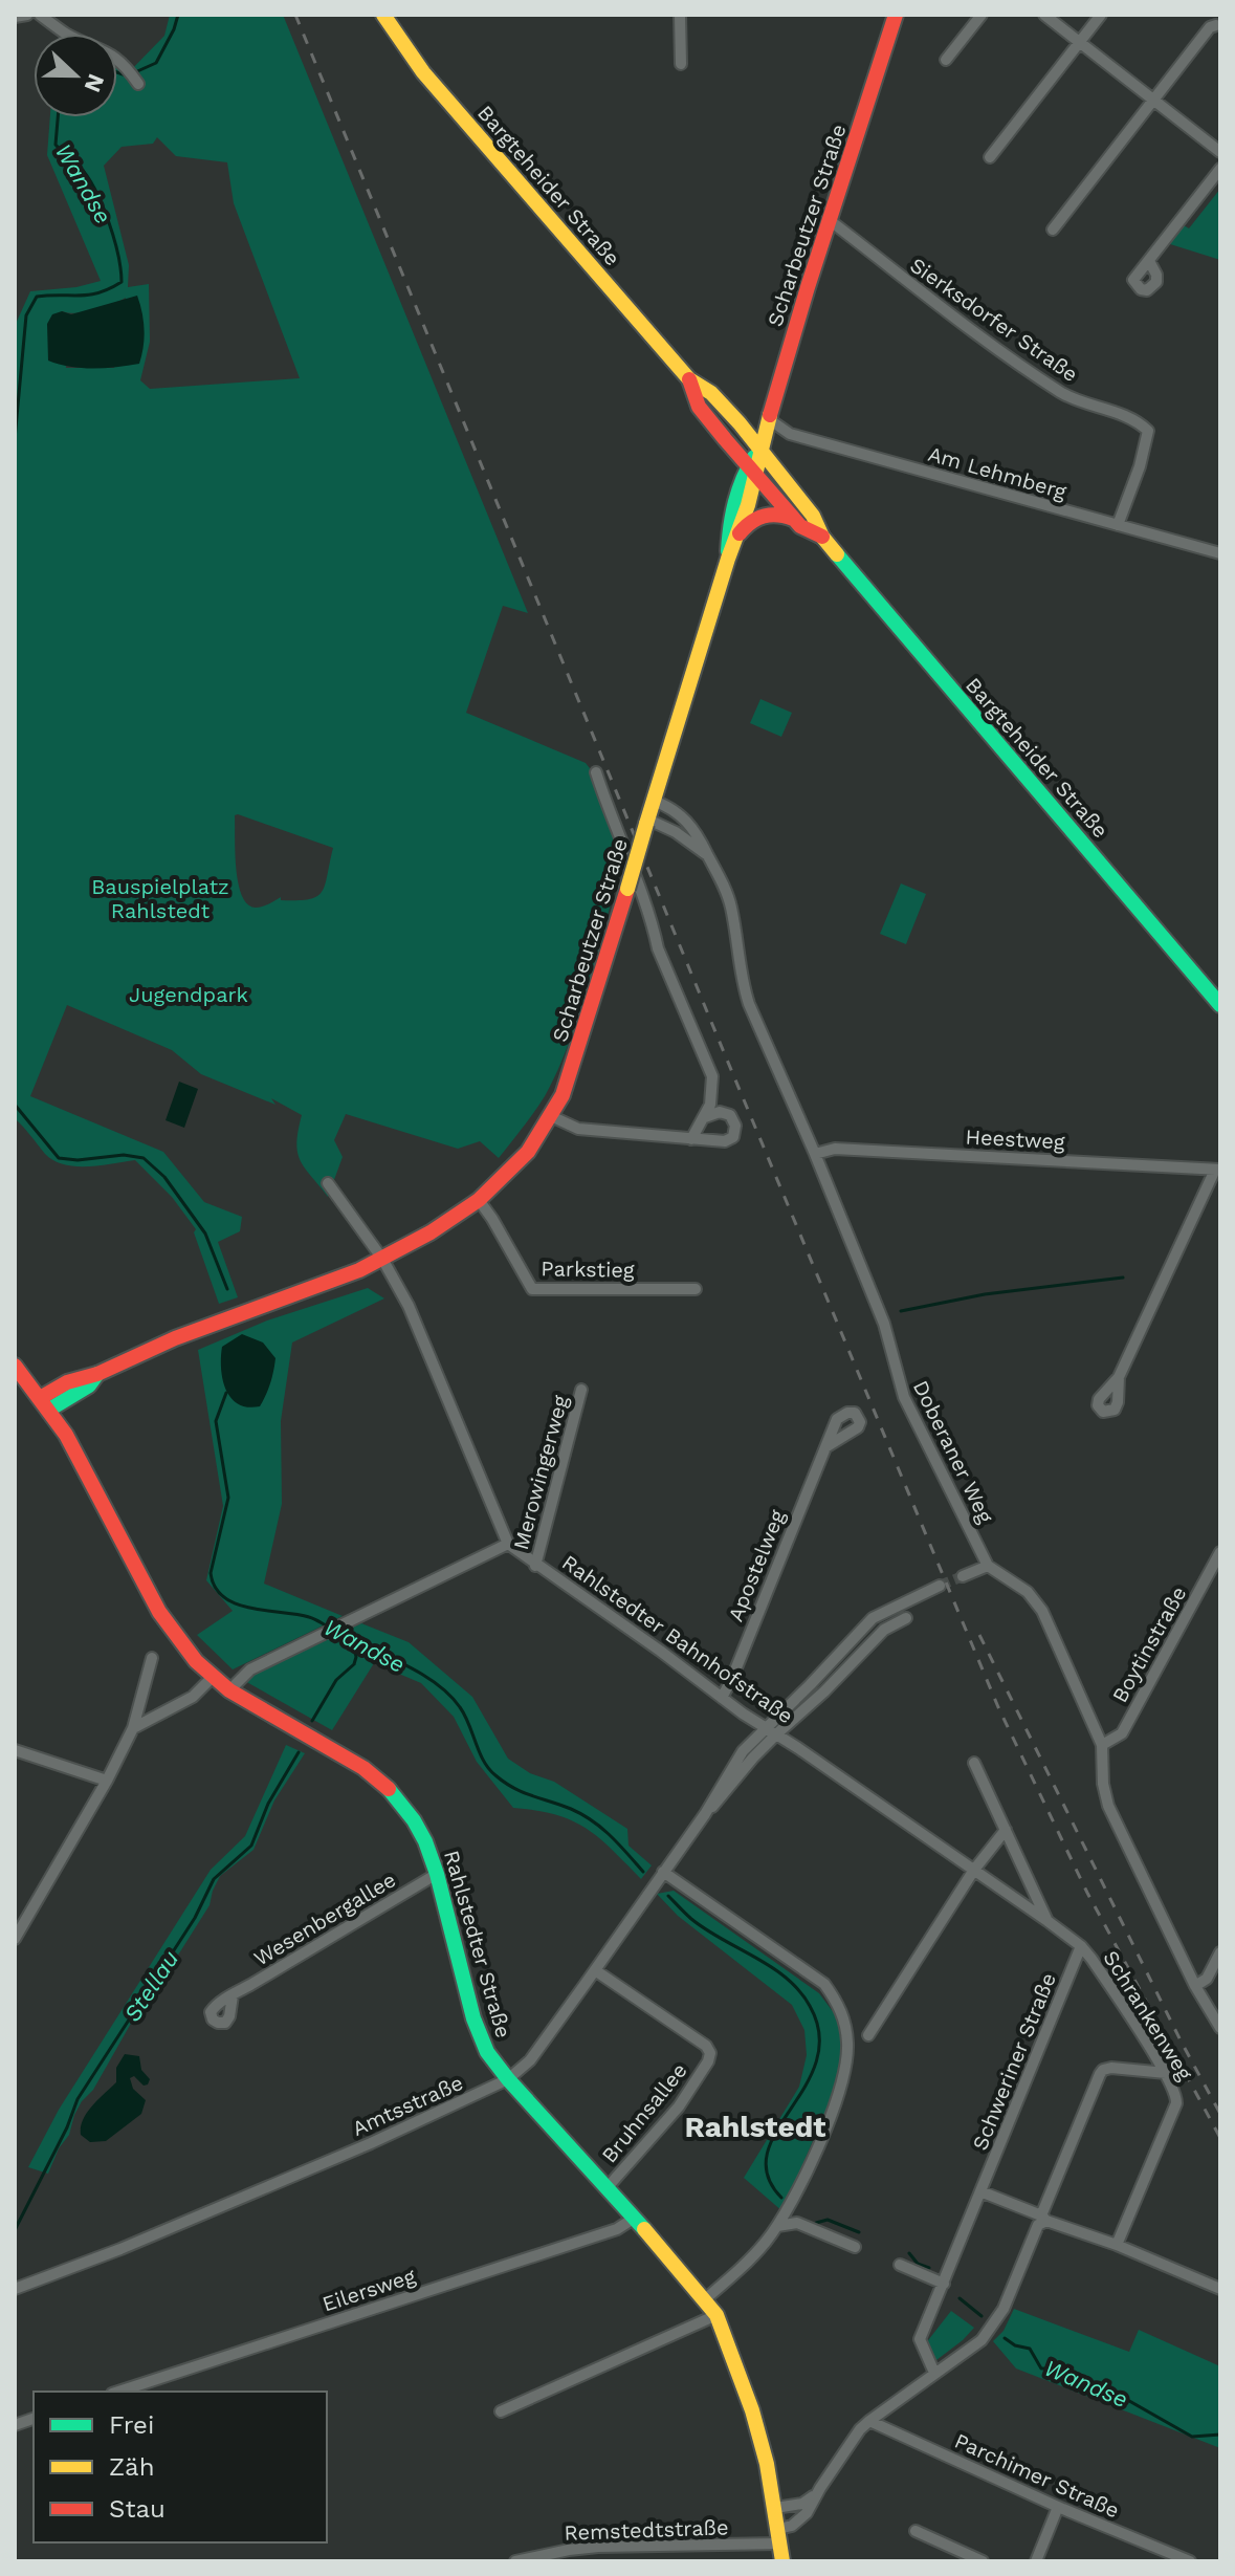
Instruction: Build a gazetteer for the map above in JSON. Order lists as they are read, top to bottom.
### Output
{
  "streets": {
    "main road": ["Bargteheider Straße", "Scharbeutzer Straße", "Rahlstedter Straße"],
    "street": [
      "Sierksdorfer Straße",
      "Am Lehmberg",
      "Heestweg",
      "Parkstieg",
      "Doberaner Weg",
      "Merowingerweg",
      "Apostelweg",
      "Rahlstedter Bahnhofstraße",
      "Boytinstraße",
      "Wesenbergallee",
      "Schrankenweg",
      "Schweriner Straße",
      "Amtsstraße",
      "Bruhnsallee",
      "Eilersweg",
      "Parchimer Straße",
      "Remstedtstraße"
    ]
  },
  "crossings": [
    ["Bargteheider Straße", "Scharbeutzer Straße"],
    ["Scharbeutzer Straße", "Sierksdorfer Straße"],
    ["Scharbeutzer Straße", "Am Lehmberg"],
    ["Scharbeutzer Straße", "Parkstieg"],
    ["Scharbeutzer Straße", "Doberaner Weg"],
    ["Scharbeutzer Straße", "Rahlstedter Bahnhofstraße"],
    ["Sierksdorfer Straße", "Am Lehmberg"],
    ["Heestweg", "Doberaner Weg"],
    ["Merowingerweg", "Rahlstedter Bahnhofstraße"],
    ["Apostelweg", "Rahlstedter Bahnhofstraße"],
    ["Rahlstedter Bahnhofstraße", "Schrankenweg"],
    ["Rahlstedter Bahnhofstraße", "Schweriner Straße"],
    ["Rahlstedter Bahnhofstraße", "Amtsstraße"],
    ["Wesenbergallee", "Rahlstedter Straße"],
    ["Rahlstedter Straße", "Amtsstraße"],
    ["Rahlstedter Straße", "Bruhnsallee"],
    ["Rahlstedter Straße", "Eilersweg"],
    ["Rahlstedter Straße", "Remstedtstraße"],
    ["Schrankenweg", "Schweriner Straße"],
    ["Amtsstraße", "Bruhnsallee"]
  ],
  "districts": ["Rahlstedt"],
  "water": ["Wandse", "Stellau"],
  "parks": ["Bauspielplatz Rahlstedt", "Jugendpark"],
  "legend": ["Frei", "Zäh", "Stau"],
  "north": "right"
}
